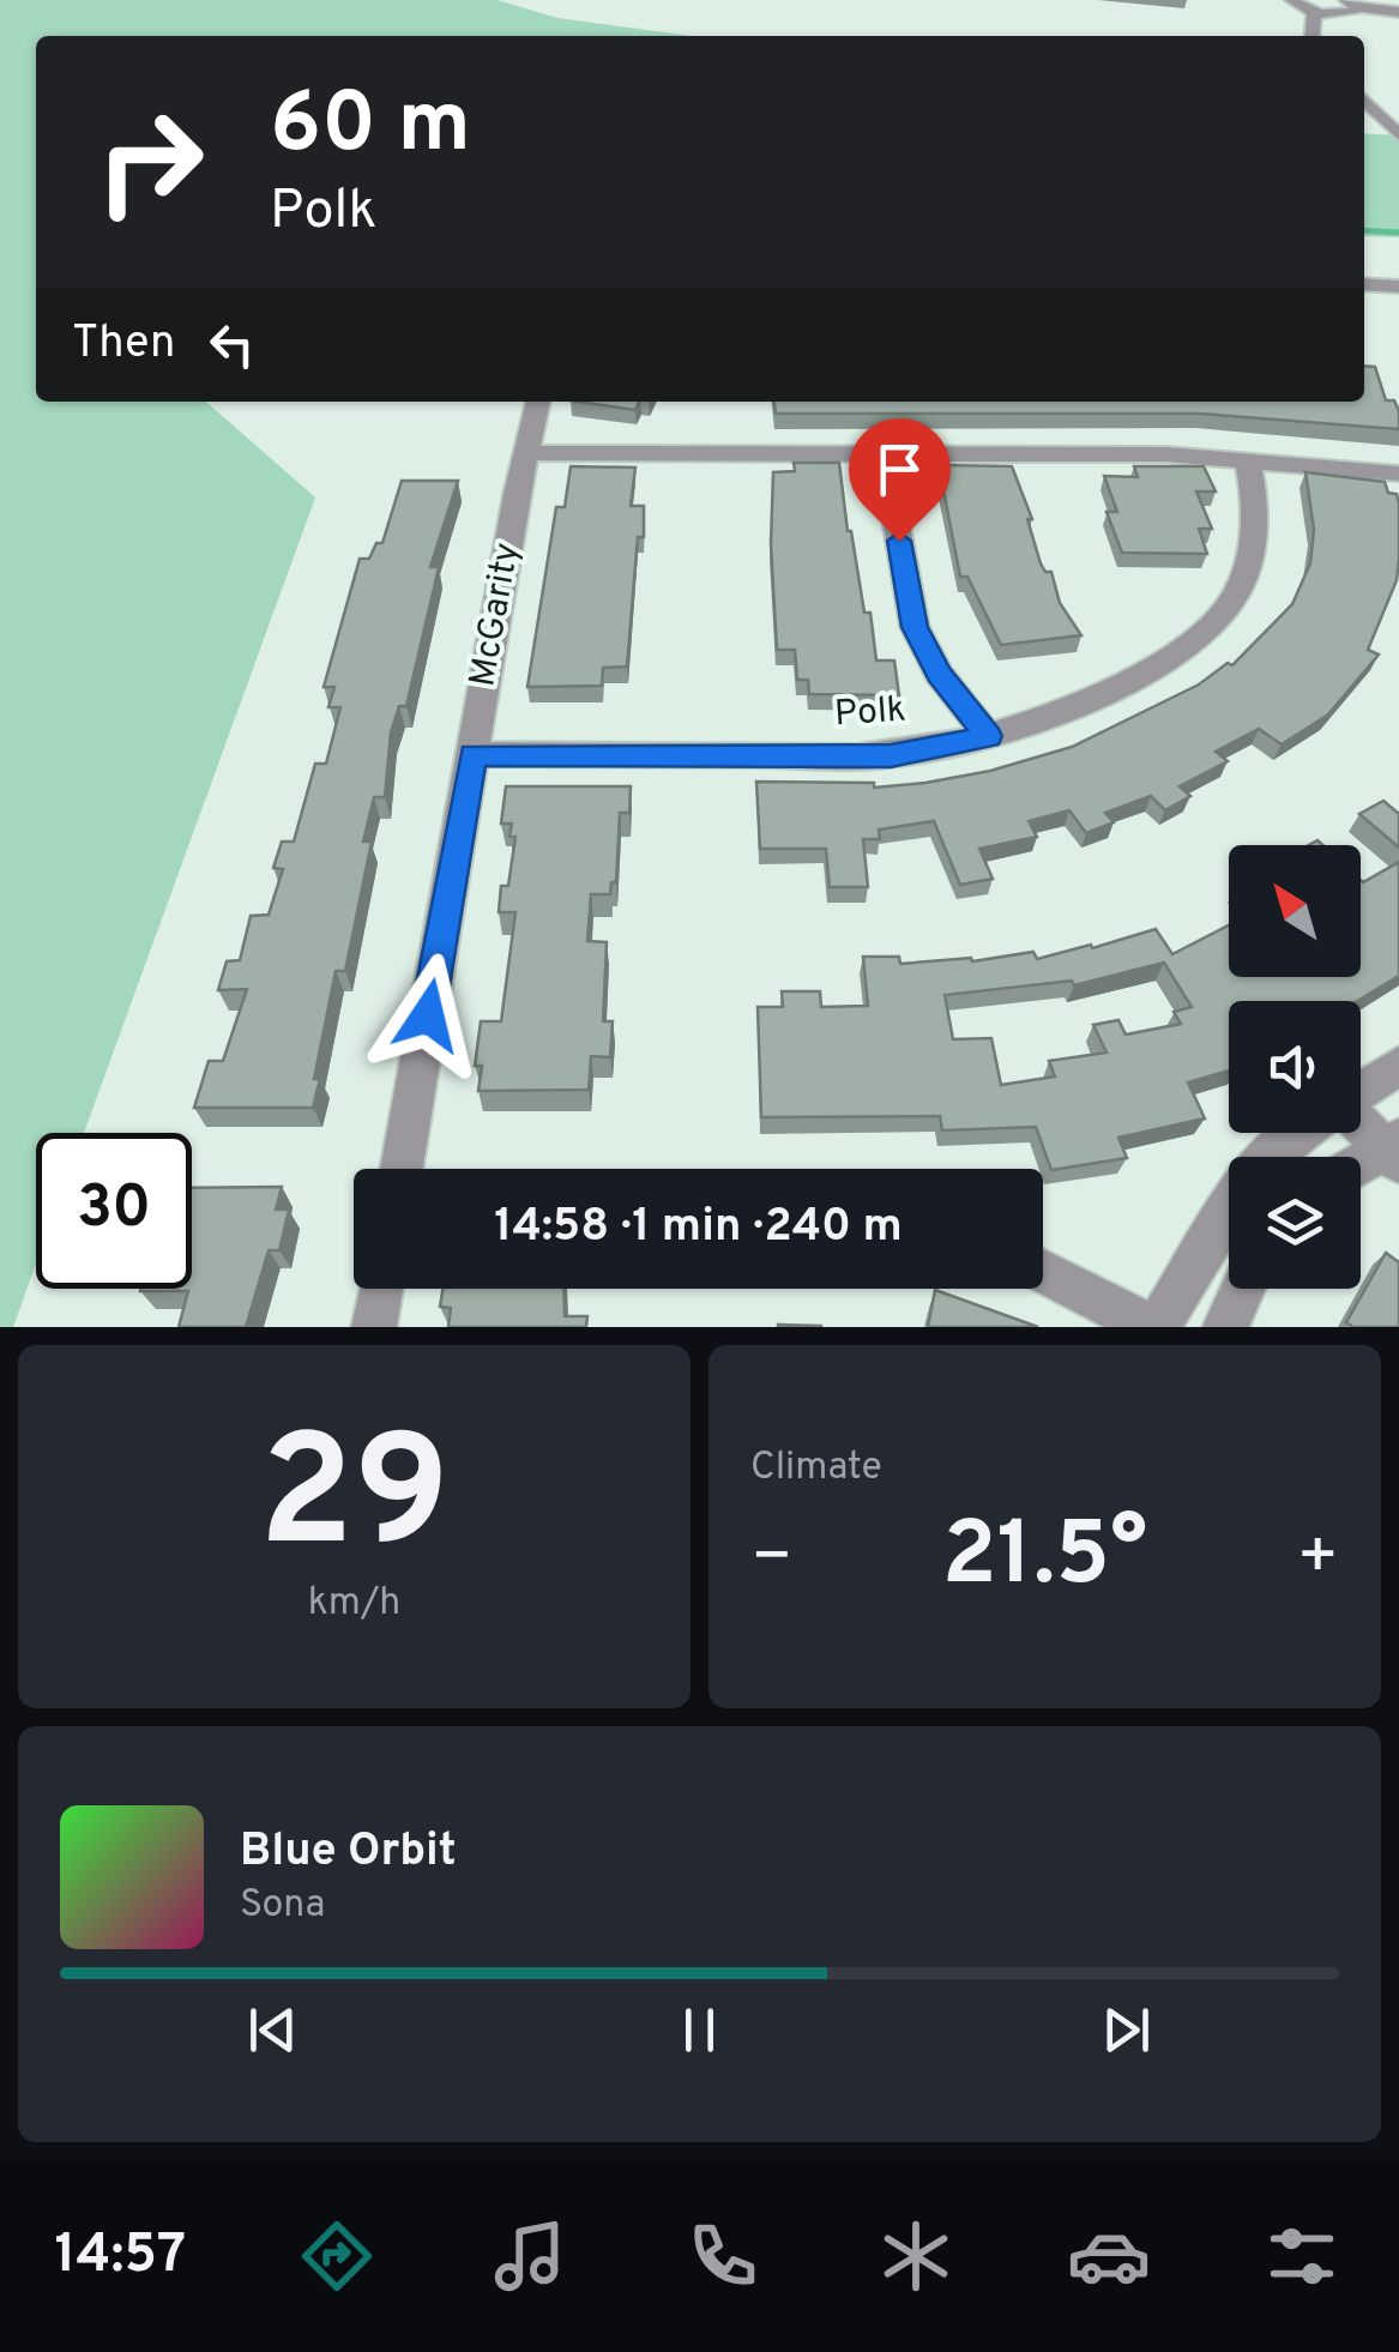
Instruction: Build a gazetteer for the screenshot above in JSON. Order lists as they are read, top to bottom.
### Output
{
  "streets": {
    "street": ["McGarity", "Polk"]
  },
  "crossings": [
    ["McGarity", "Polk"]
  ],
  "north": "top left",
  "page": {
    "turn": ["60 m", "Polk"],
    "then": "Then",
    "limit": "30",
    "trip": "14:58 · 1 min · 240 m",
    "tile": [
      ["29", "km/h"],
      "Climate"
    ],
    "heat": ["−", "21.5°", "+"],
    "song": ["Blue Orbit", "Sona"],
    "tabs": "14:57"
  }
}
